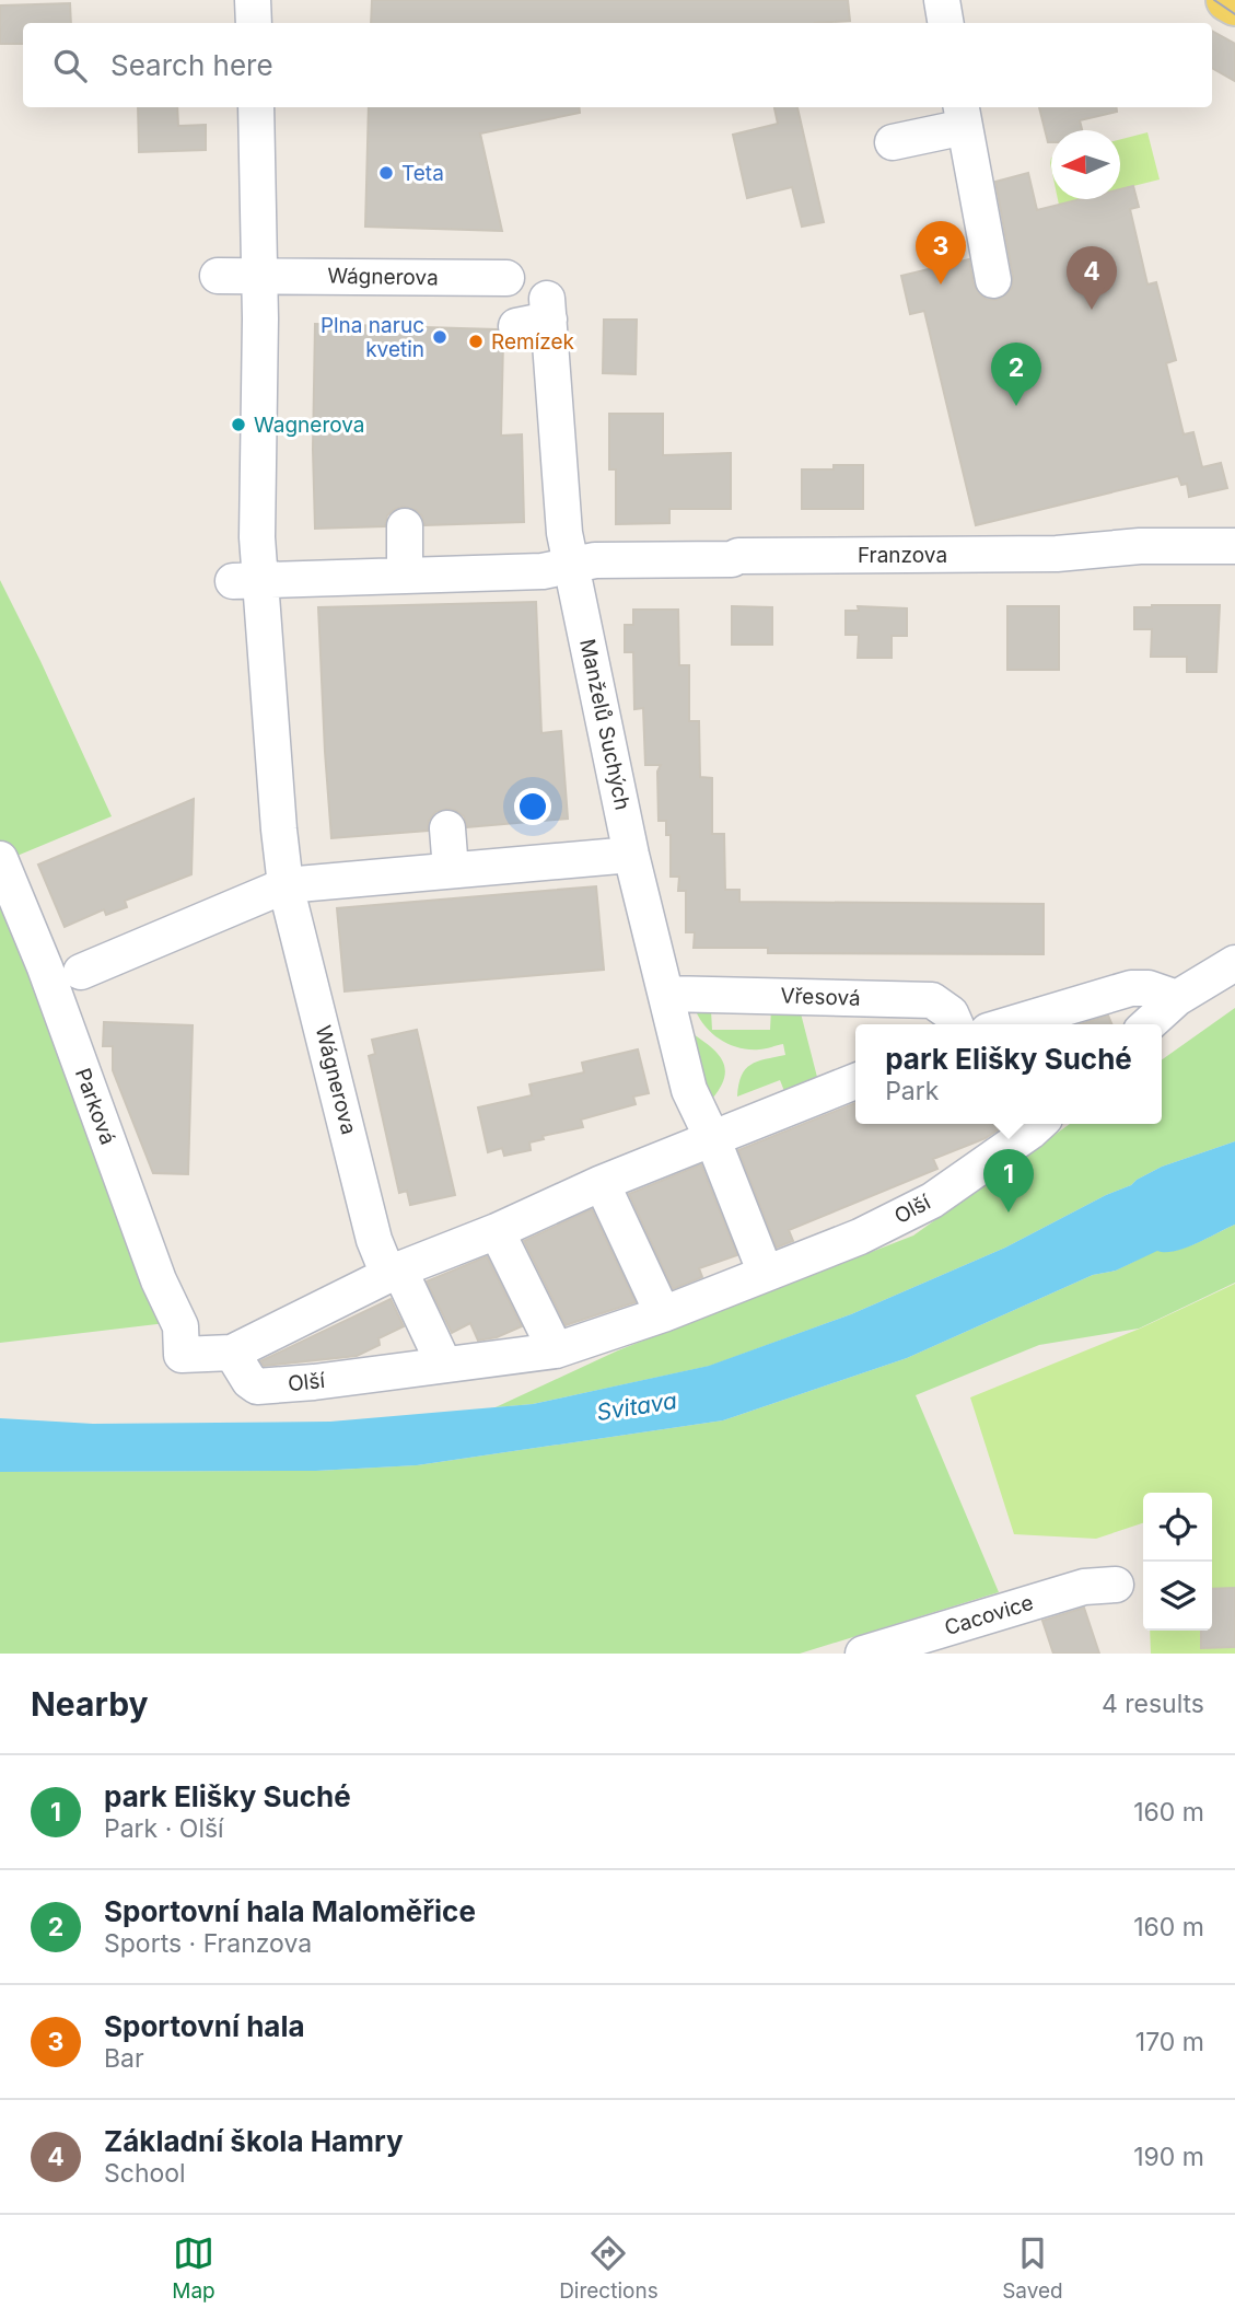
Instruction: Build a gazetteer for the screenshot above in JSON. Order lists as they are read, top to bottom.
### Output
{
  "streets": {
    "street": [
      "Wágnerova",
      "Franzova",
      "Manželů Suchých",
      "Vřesová",
      "Parková",
      "Olší",
      "Cacovice"
    ]
  },
  "crossings": [
    ["Franzova", "Manželů Suchých"],
    ["Manželů Suchých", "Vřesová"],
    ["Parková", "Olší"]
  ],
  "water": ["Svitava"],
  "places": [
    "Teta",
    "Plna naruc kvetin",
    "Remízek",
    "Wagnerova"
  ],
  "north": "left",
  "page": {
    "search": "Search here",
    "pins": [
      "3",
      "4",
      "2",
      "1"
    ],
    "popup": ["park Elišky Suché", "Park"],
    "heading": ["Nearby", "4 results"],
    "list": [
      {
        "mark": "1",
        "name": "park Elišky Suché",
        "note": "Park · Olší",
        "value": "160 m"
      },
      {
        "mark": "2",
        "name": "Sportovní hala Maloměřice",
        "note": "Sports · Franzova",
        "value": "160 m"
      },
      {
        "mark": "3",
        "name": "Sportovní hala",
        "note": "Bar",
        "value": "170 m"
      },
      {
        "mark": "4",
        "name": "Základní škola Hamry",
        "note": "School",
        "value": "190 m"
      }
    ],
    "nav": ["Map", "Directions", "Saved"]
  }
}
